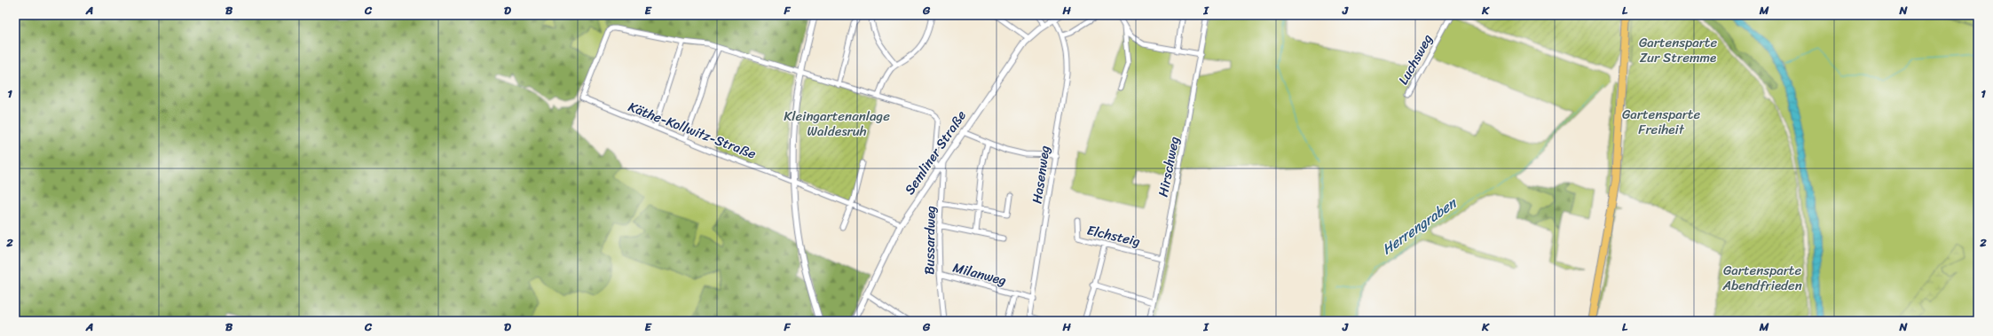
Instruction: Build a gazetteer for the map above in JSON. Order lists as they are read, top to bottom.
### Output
{
  "streets": {
    "street": [
      "Luchsweg",
      "Käthe-Kollwitz-Straße",
      "Semliner Straße",
      "Hirschweg",
      "Hasenweg",
      "Elchsteig",
      "Bussardweg",
      "Milanweg"
    ]
  },
  "crossings": [
    ["Käthe-Kollwitz-Straße", "Semliner Straße"],
    ["Semliner Straße", "Hasenweg"],
    ["Semliner Straße", "Bussardweg"],
    ["Hirschweg", "Elchsteig"],
    ["Hasenweg", "Milanweg"],
    ["Bussardweg", "Milanweg"]
  ],
  "water": ["Herrengraben"],
  "parks": [
    "Gartensparte Zur Stremme",
    "Gartensparte Freiheit",
    "Kleingartenanlage Waldesruh",
    "Gartensparte Abendfrieden"
  ],
  "grid": {
    "columns": [
      "A",
      "B",
      "C",
      "D",
      "E",
      "F",
      "G",
      "H",
      "I",
      "J",
      "K",
      "L",
      "M",
      "N"
    ],
    "rows": ["1", "2"]
  }
}
